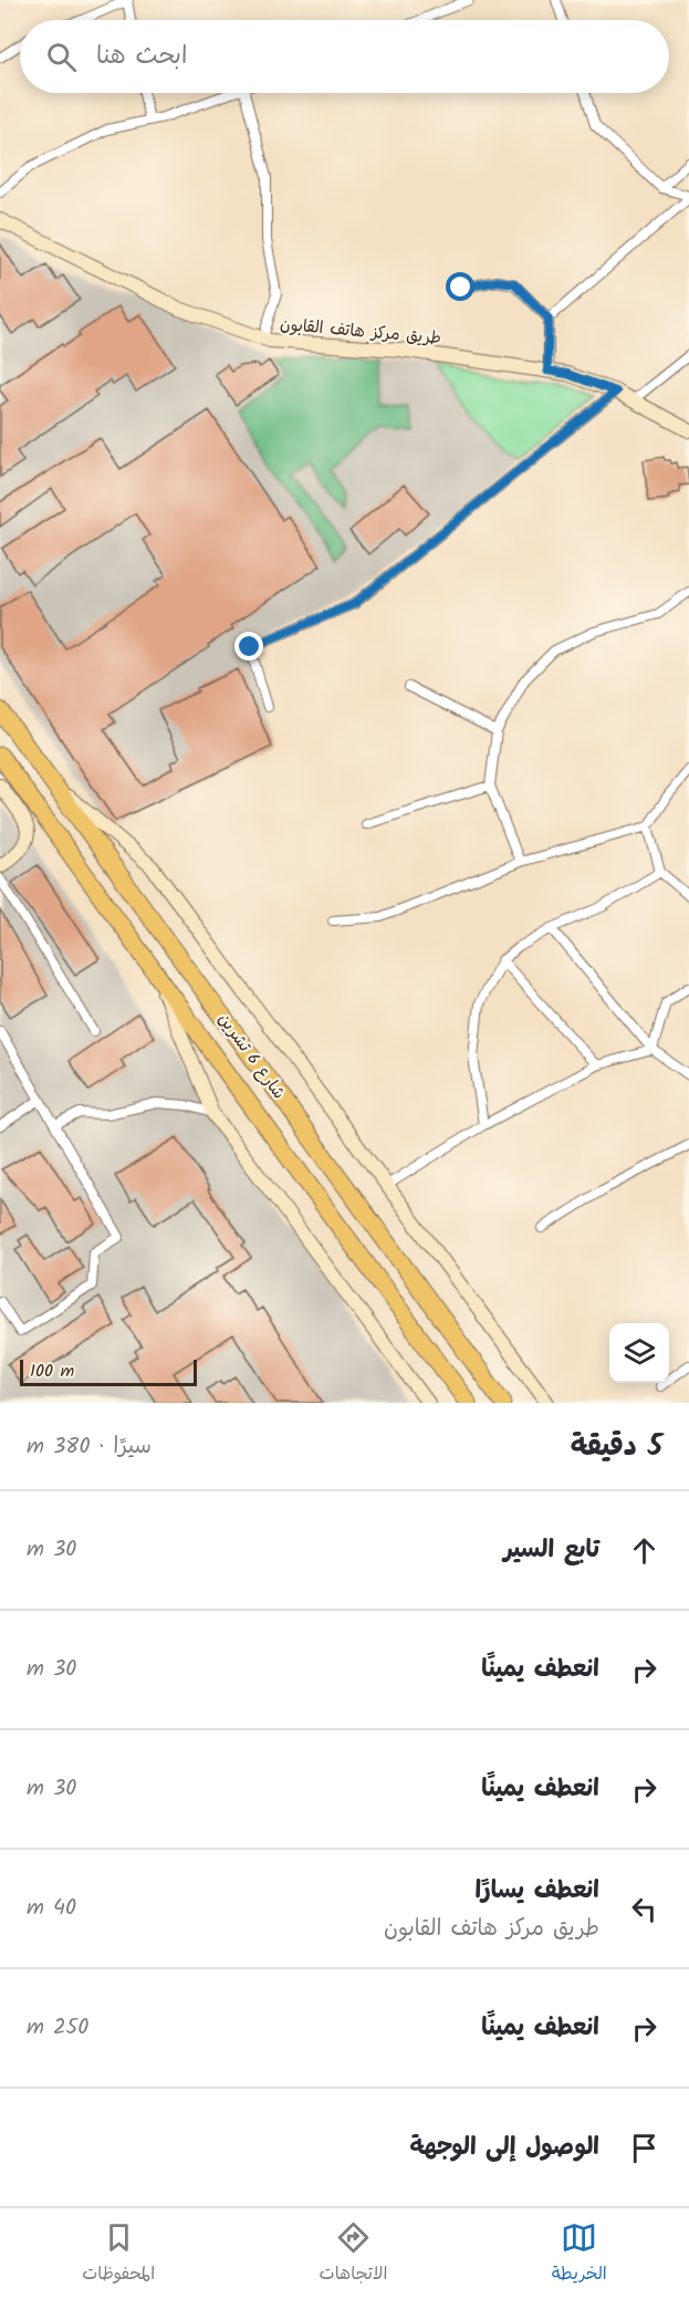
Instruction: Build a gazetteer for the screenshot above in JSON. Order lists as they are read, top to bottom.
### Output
{
  "streets": {
    "highway": ["شارع 6 تشرين"],
    "street": ["طريق مركز هاتف القابون"]
  },
  "scale_bar": "100 m",
  "page": {
    "search": "ابحث هنا",
    "scale": "100 m",
    "heading": ["5 دقيقة", "سيرًا · 380 m"],
    "list": [
      ["تابع السير", "30 m"],
      ["انعطف يمينًا", "30 m"],
      ["انعطف يمينًا", "30 m"],
      ["انعطف يسارًا", "طريق مركز هاتف القابون", "40 m"],
      ["انعطف يمينًا", "250 m"],
      "الوصول إلى الوجهة"
    ],
    "nav": ["الخريطة", "الاتجاهات", "المحفوظات"]
  }
}
